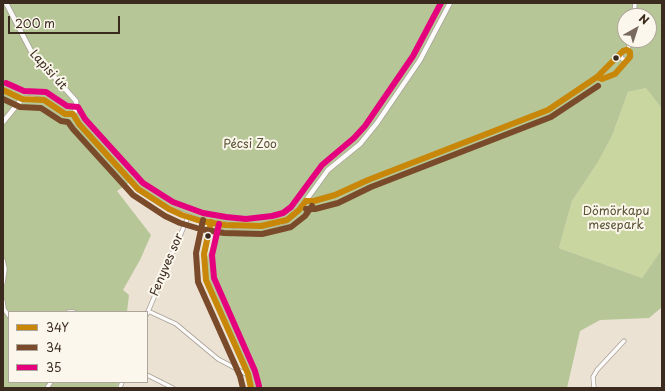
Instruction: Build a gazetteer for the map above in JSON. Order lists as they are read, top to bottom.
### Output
{
  "streets": {
    "street": ["Lapisi út", "Fenyves sor"]
  },
  "parks": ["Pécsi Zoo", "Dömörkapu mesepark"],
  "lines": ["transit line 35", "transit line 34Y", "transit line 34"],
  "legend": ["34Y", "34", "35"],
  "scale_bar": "200 m",
  "north": "top right"
}
